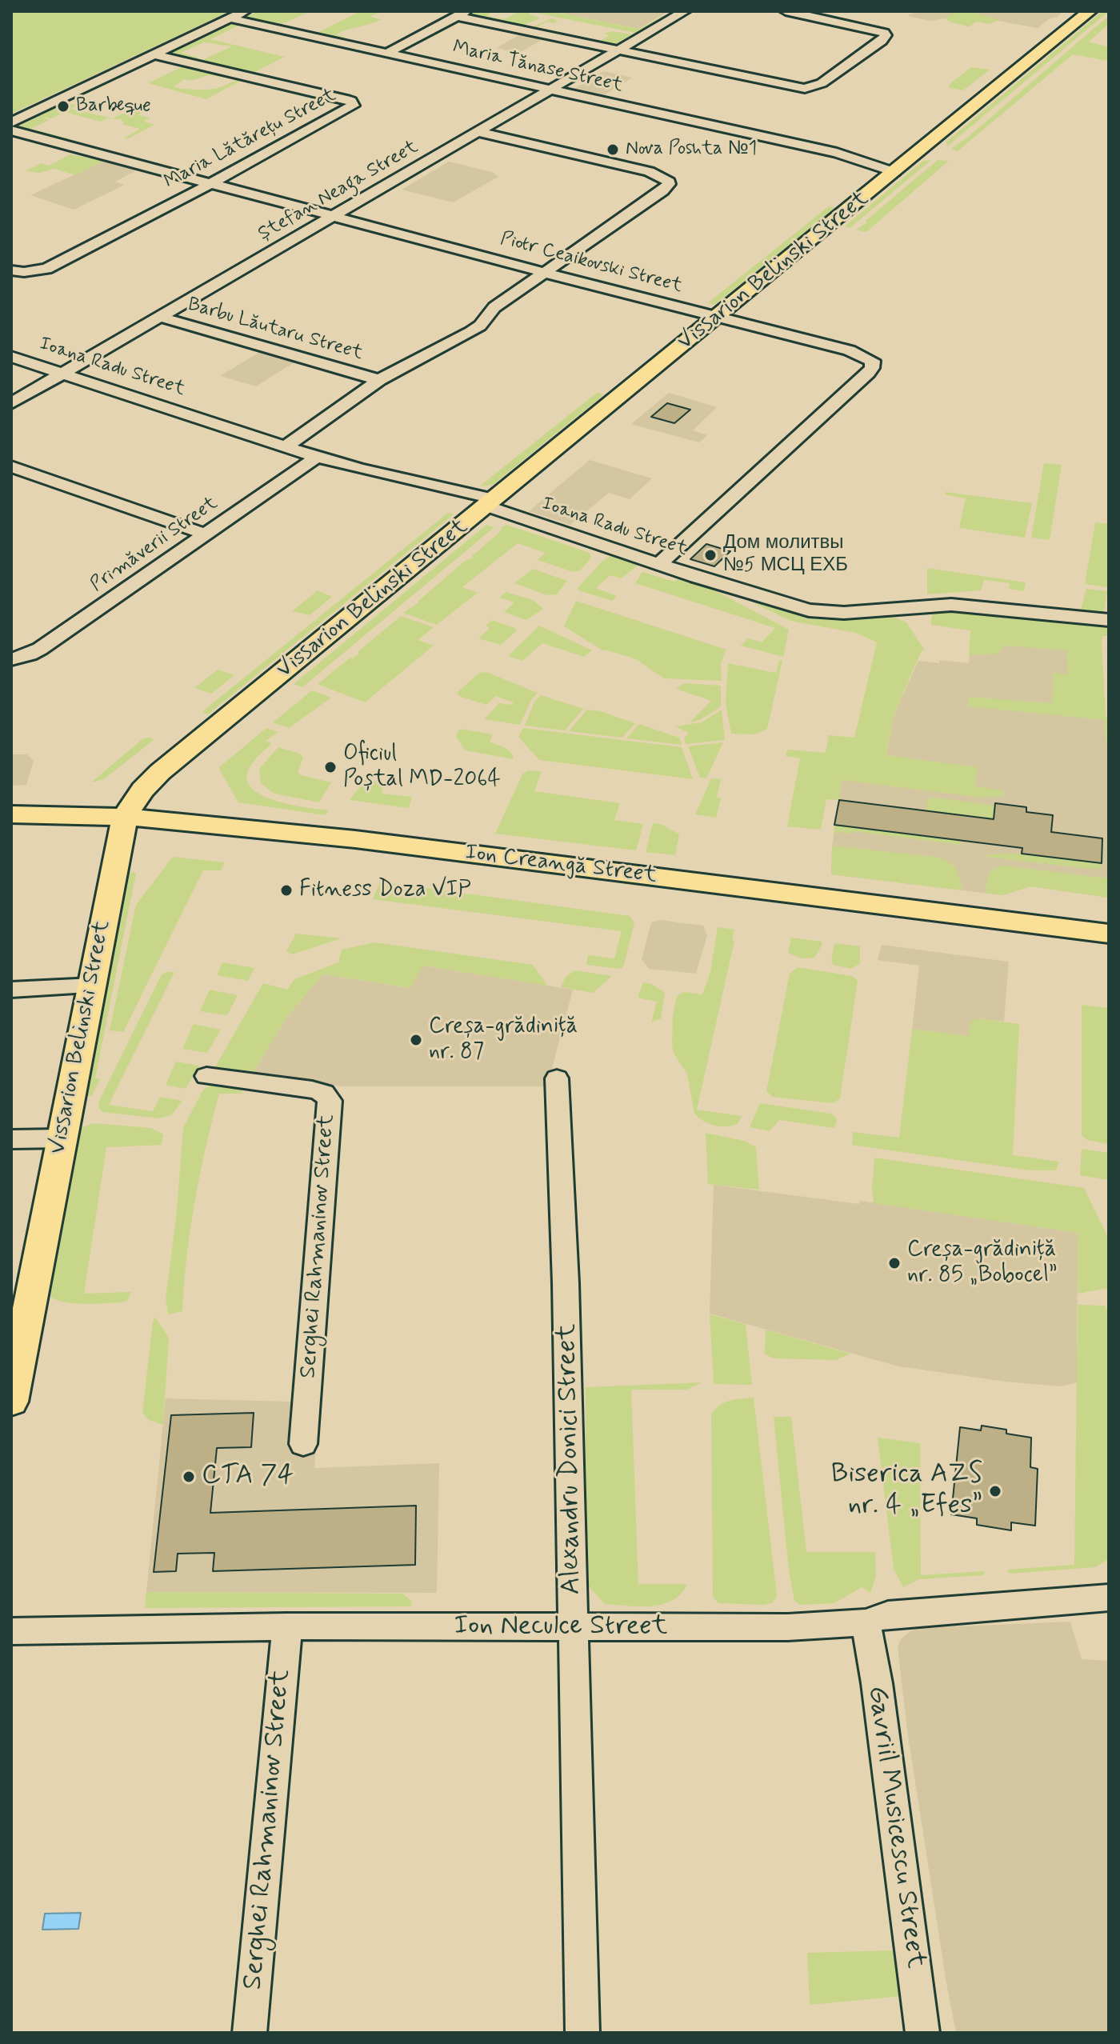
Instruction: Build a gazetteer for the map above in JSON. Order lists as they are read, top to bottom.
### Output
{
  "streets": {
    "main road": ["Vissarion Belinski Street", "Ion Creangă Street"],
    "street": [
      "Maria Tănase Street",
      "Maria Lătărețu Street",
      "Ștefan Neaga Street",
      "Piotr Ceaikovski Street",
      "Barbu Lăutaru Street",
      "Ioana Radu Street",
      "Primăverii Street",
      "Serghei Rahmaninov Street",
      "Alexandru Donici Street",
      "Ion Neculce Street",
      "Gavriil Musicescu Street"
    ]
  },
  "crossings": [
    ["Maria Tănase Street", "Ștefan Neaga Street"],
    ["Maria Tănase Street", "Vissarion Belinski Street"],
    ["Maria Lătărețu Street", "Piotr Ceaikovski Street"],
    ["Ștefan Neaga Street", "Piotr Ceaikovski Street"],
    ["Ștefan Neaga Street", "Barbu Lăutaru Street"],
    ["Ștefan Neaga Street", "Ioana Radu Street"],
    ["Piotr Ceaikovski Street", "Vissarion Belinski Street"],
    ["Piotr Ceaikovski Street", "Barbu Lăutaru Street"],
    ["Piotr Ceaikovski Street", "Ioana Radu Street"],
    ["Vissarion Belinski Street", "Ioana Radu Street"],
    ["Vissarion Belinski Street", "Ion Creangă Street"],
    ["Barbu Lăutaru Street", "Ioana Radu Street"],
    ["Ioana Radu Street", "Primăverii Street"],
    ["Serghei Rahmaninov Street", "Ion Neculce Street"],
    ["Alexandru Donici Street", "Ion Neculce Street"],
    ["Ion Neculce Street", "Gavriil Musicescu Street"]
  ],
  "places": [
    "Barbeque",
    "Nova Poshta №1",
    "Дом молитвы №5 МСЦ ЕХБ",
    "Oficiul Poștal MD-2064",
    "Fitness Doza VIP",
    "Creșa-grădiniță nr. 87",
    "Creșa-grădiniță nr. 85 „Bobocel”",
    "CTA 74",
    "Biserica AZS nr. 4 „Efes”"
  ]
}
